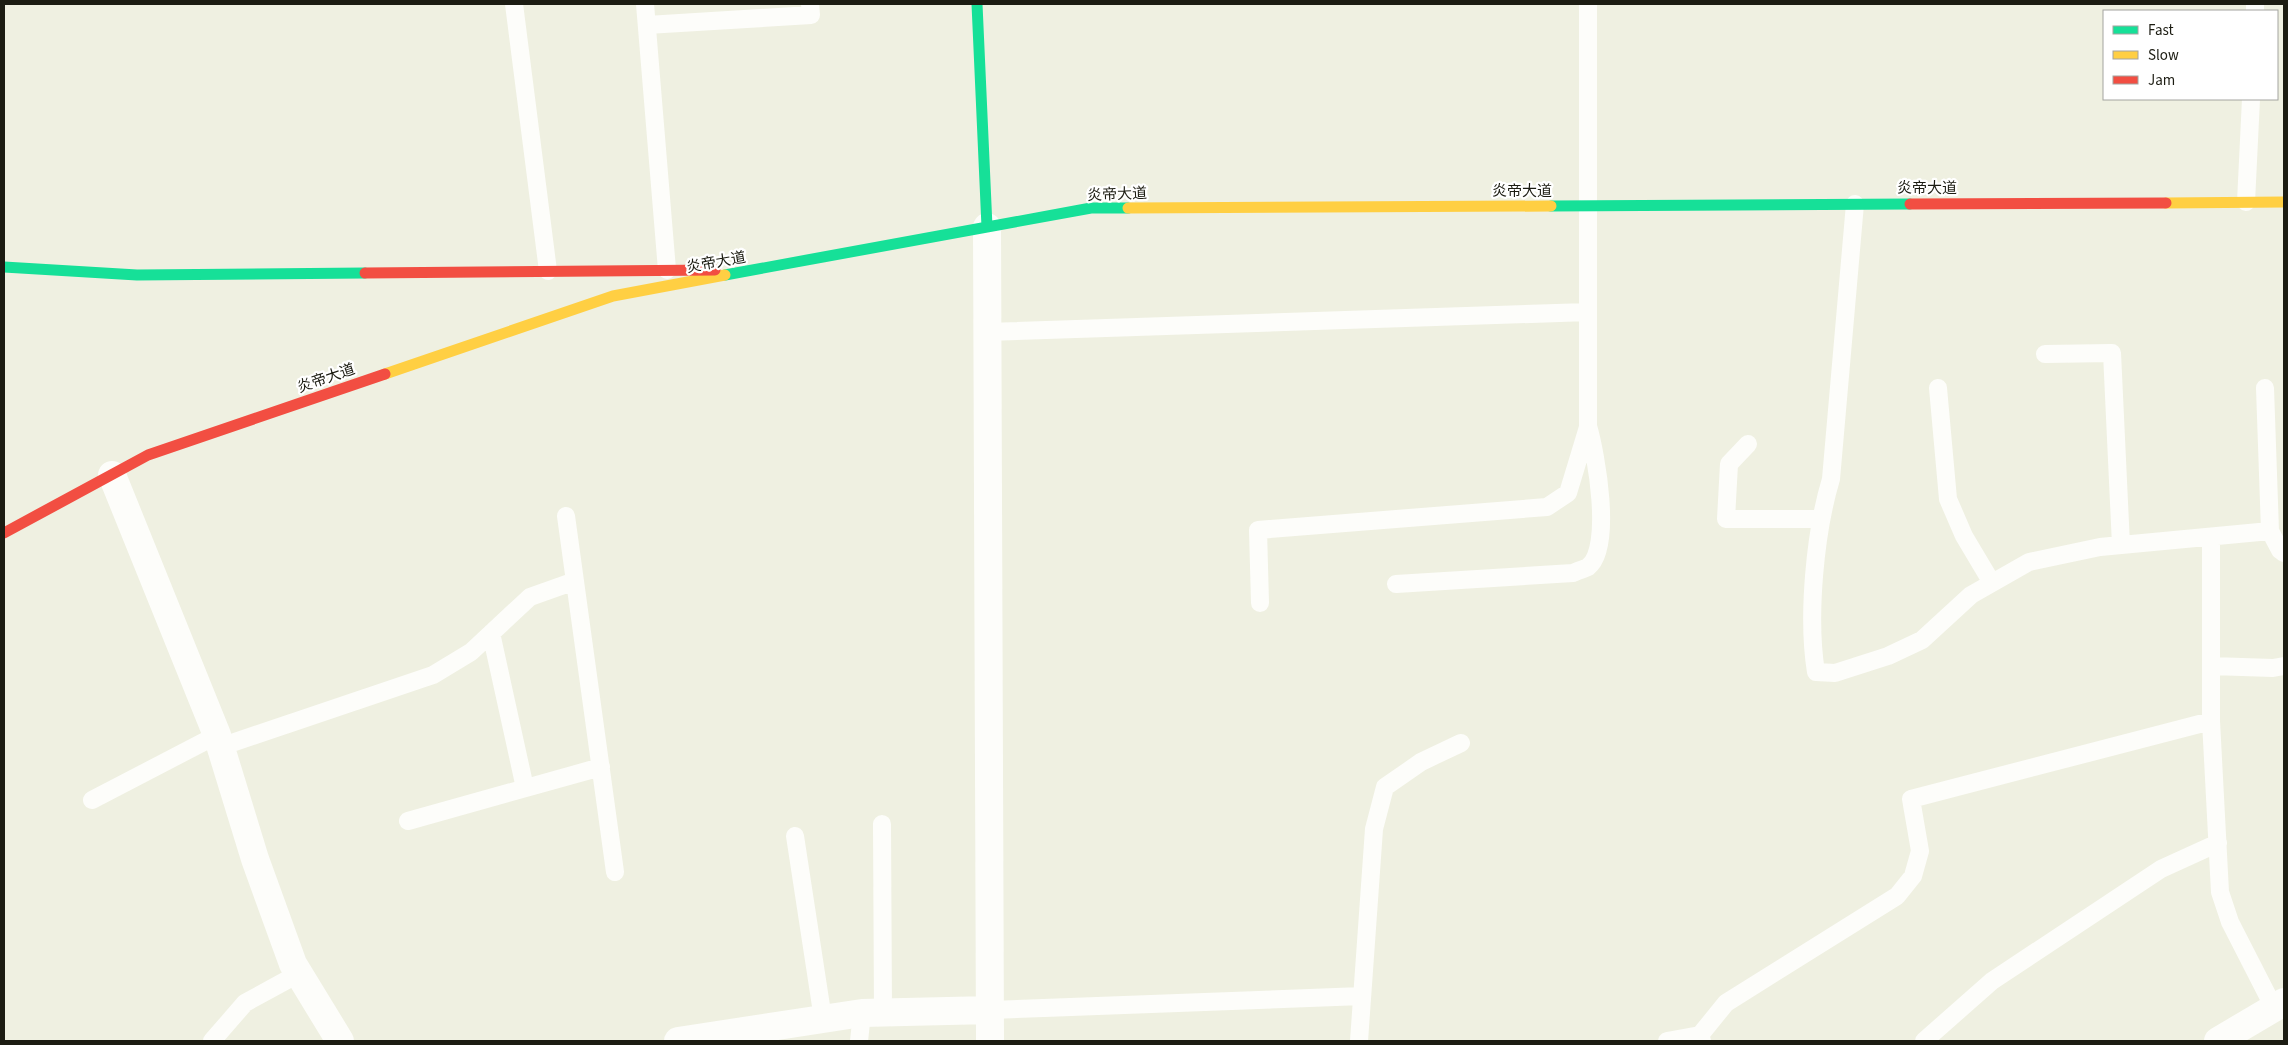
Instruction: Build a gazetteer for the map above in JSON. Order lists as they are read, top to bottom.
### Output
{
  "streets": {
    "main road": ["炎帝大道"]
  },
  "legend": ["Fast", "Slow", "Jam"]
}
